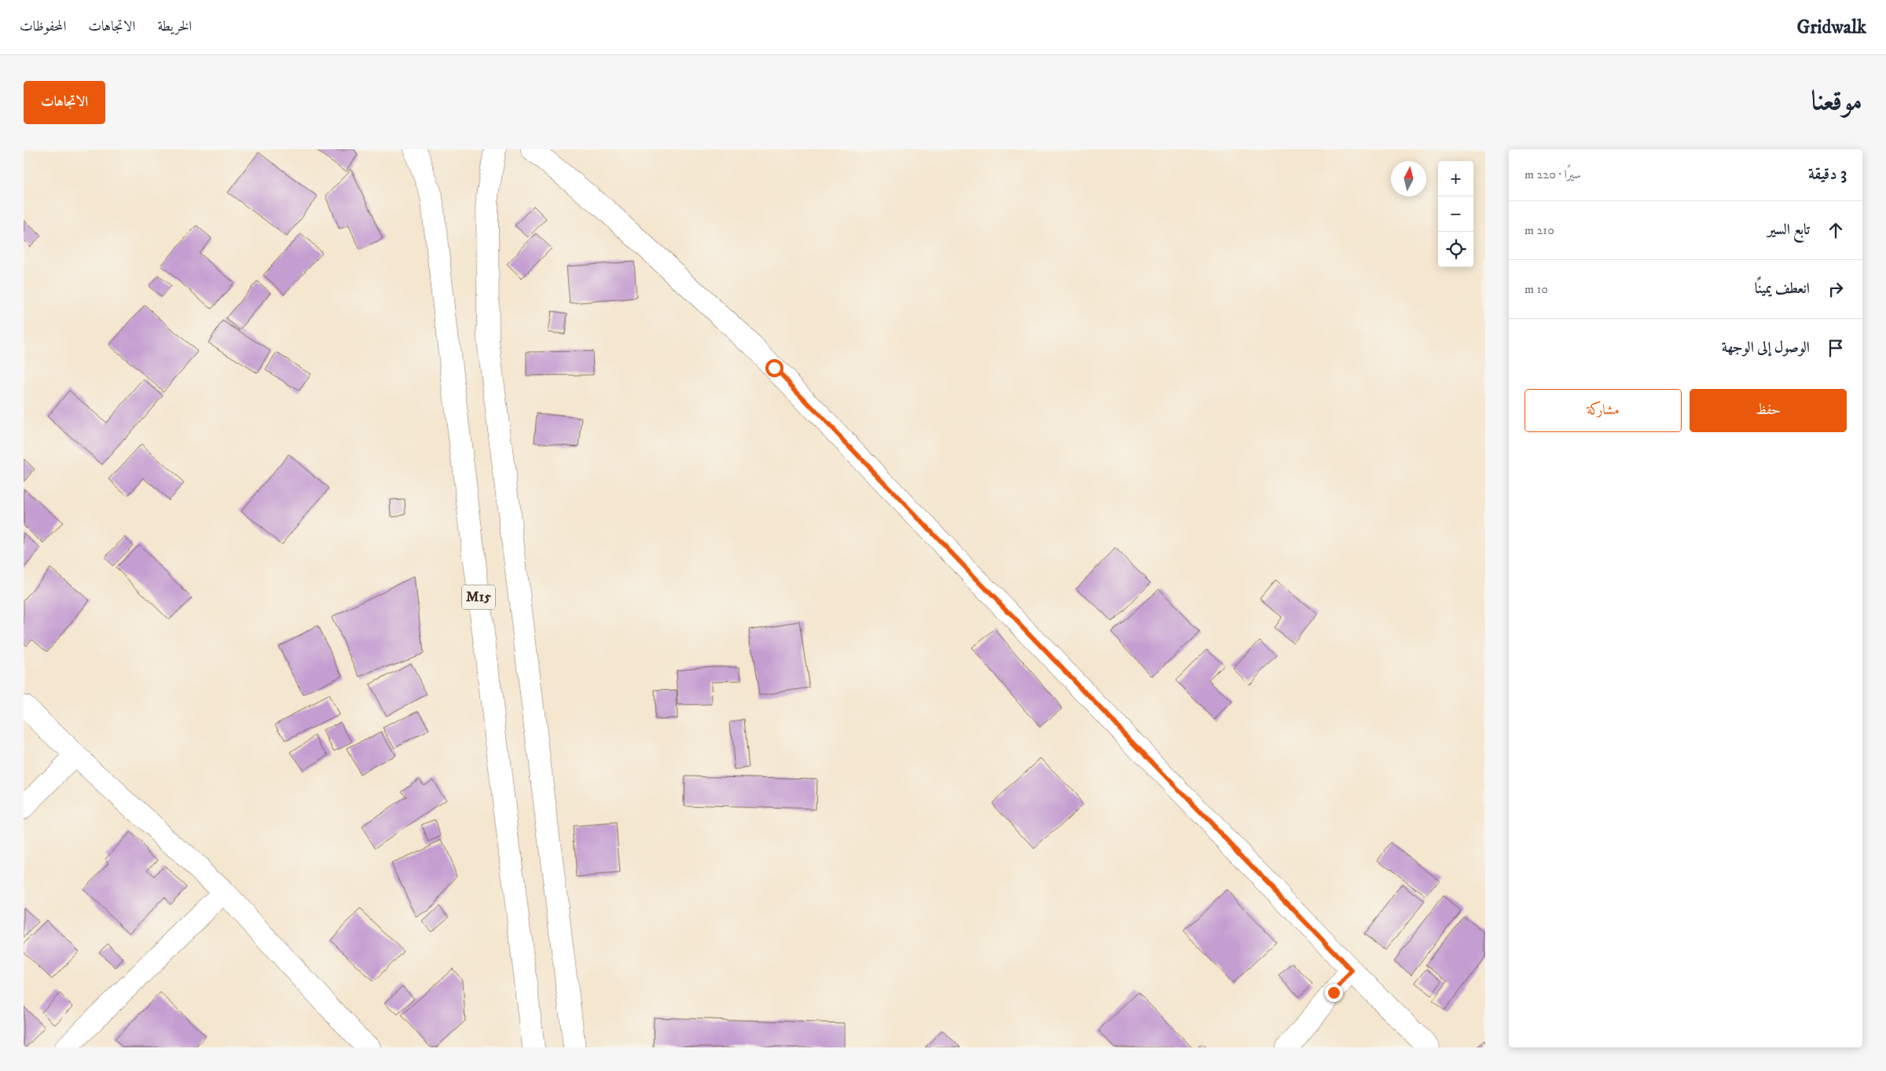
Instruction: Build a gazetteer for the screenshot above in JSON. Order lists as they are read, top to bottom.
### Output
{
  "streets": {
    "main road": ["M15"]
  },
  "north": "top",
  "page": {
    "header": "Gridwalk",
    "nav": ["الخريطة", "الاتجاهات", "المحفوظات"],
    "title": "موقعنا",
    "buttons": [
      "الاتجاهات",
      ["حفظ", "مشاركة"]
    ],
    "heading": ["3 دقيقة", "سيرًا · 220 m"],
    "map_buttons": ["+", "−"],
    "list": [
      ["تابع السير", "210 m"],
      ["انعطف يمينًا", "10 m"],
      "الوصول إلى الوجهة"
    ]
  }
}
